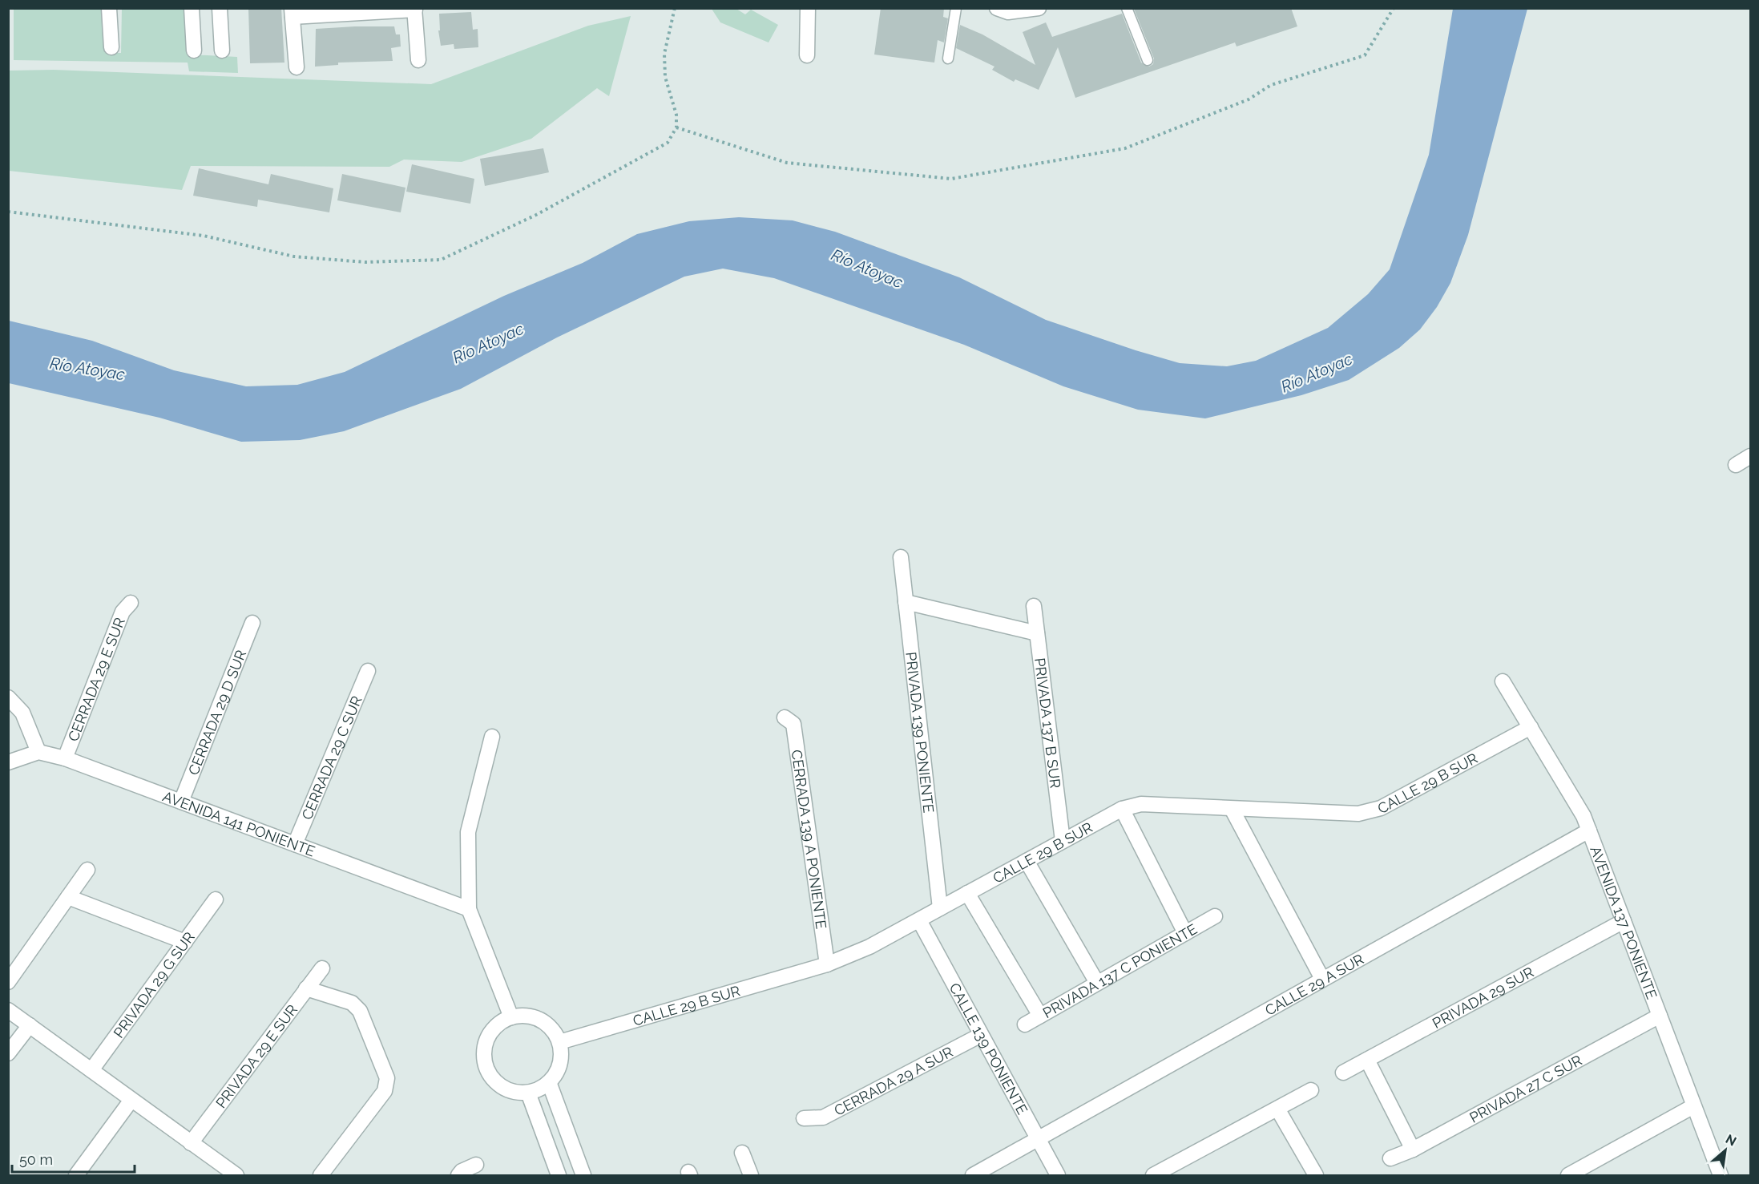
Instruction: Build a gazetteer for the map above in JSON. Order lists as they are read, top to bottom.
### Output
{
  "streets": {
    "street": [
      "CERRADA 29 E SUR",
      "CERRADA 29 D SUR",
      "PRIVADA 137 B SUR",
      "PRIVADA 139 PONIENTE",
      "CERRADA 29 C SUR",
      "CALLE 29 B SUR",
      "AVENIDA 141 PONIENTE",
      "CERRADA 139 A PONIENTE",
      "AVENIDA 137 PONIENTE",
      "PRIVADA 137 C PONIENTE",
      "CALLE 29 A SUR",
      "PRIVADA 29 G SUR",
      "PRIVADA 29 SUR",
      "CALLE 139 PONIENTE",
      "PRIVADA 29 E SUR",
      "CERRADA 29 A SUR",
      "PRIVADA 27 C SUR"
    ]
  },
  "crossings": [
    ["CERRADA 29 E SUR", "AVENIDA 141 PONIENTE"],
    ["CERRADA 29 D SUR", "AVENIDA 141 PONIENTE"],
    ["PRIVADA 137 B SUR", "CALLE 29 B SUR"],
    ["PRIVADA 139 PONIENTE", "CALLE 29 B SUR"],
    ["CERRADA 29 C SUR", "AVENIDA 141 PONIENTE"],
    ["CALLE 29 B SUR", "CERRADA 139 A PONIENTE"],
    ["CALLE 29 B SUR", "AVENIDA 137 PONIENTE"],
    ["CALLE 29 B SUR", "CALLE 139 PONIENTE"],
    ["AVENIDA 137 PONIENTE", "CALLE 29 A SUR"],
    ["AVENIDA 137 PONIENTE", "PRIVADA 29 SUR"],
    ["AVENIDA 137 PONIENTE", "PRIVADA 27 C SUR"],
    ["CALLE 29 A SUR", "CALLE 139 PONIENTE"],
    ["CALLE 139 PONIENTE", "CERRADA 29 A SUR"]
  ],
  "water": ["Río Atoyac"],
  "scale_bar": "50 m",
  "north": "top right"
}
